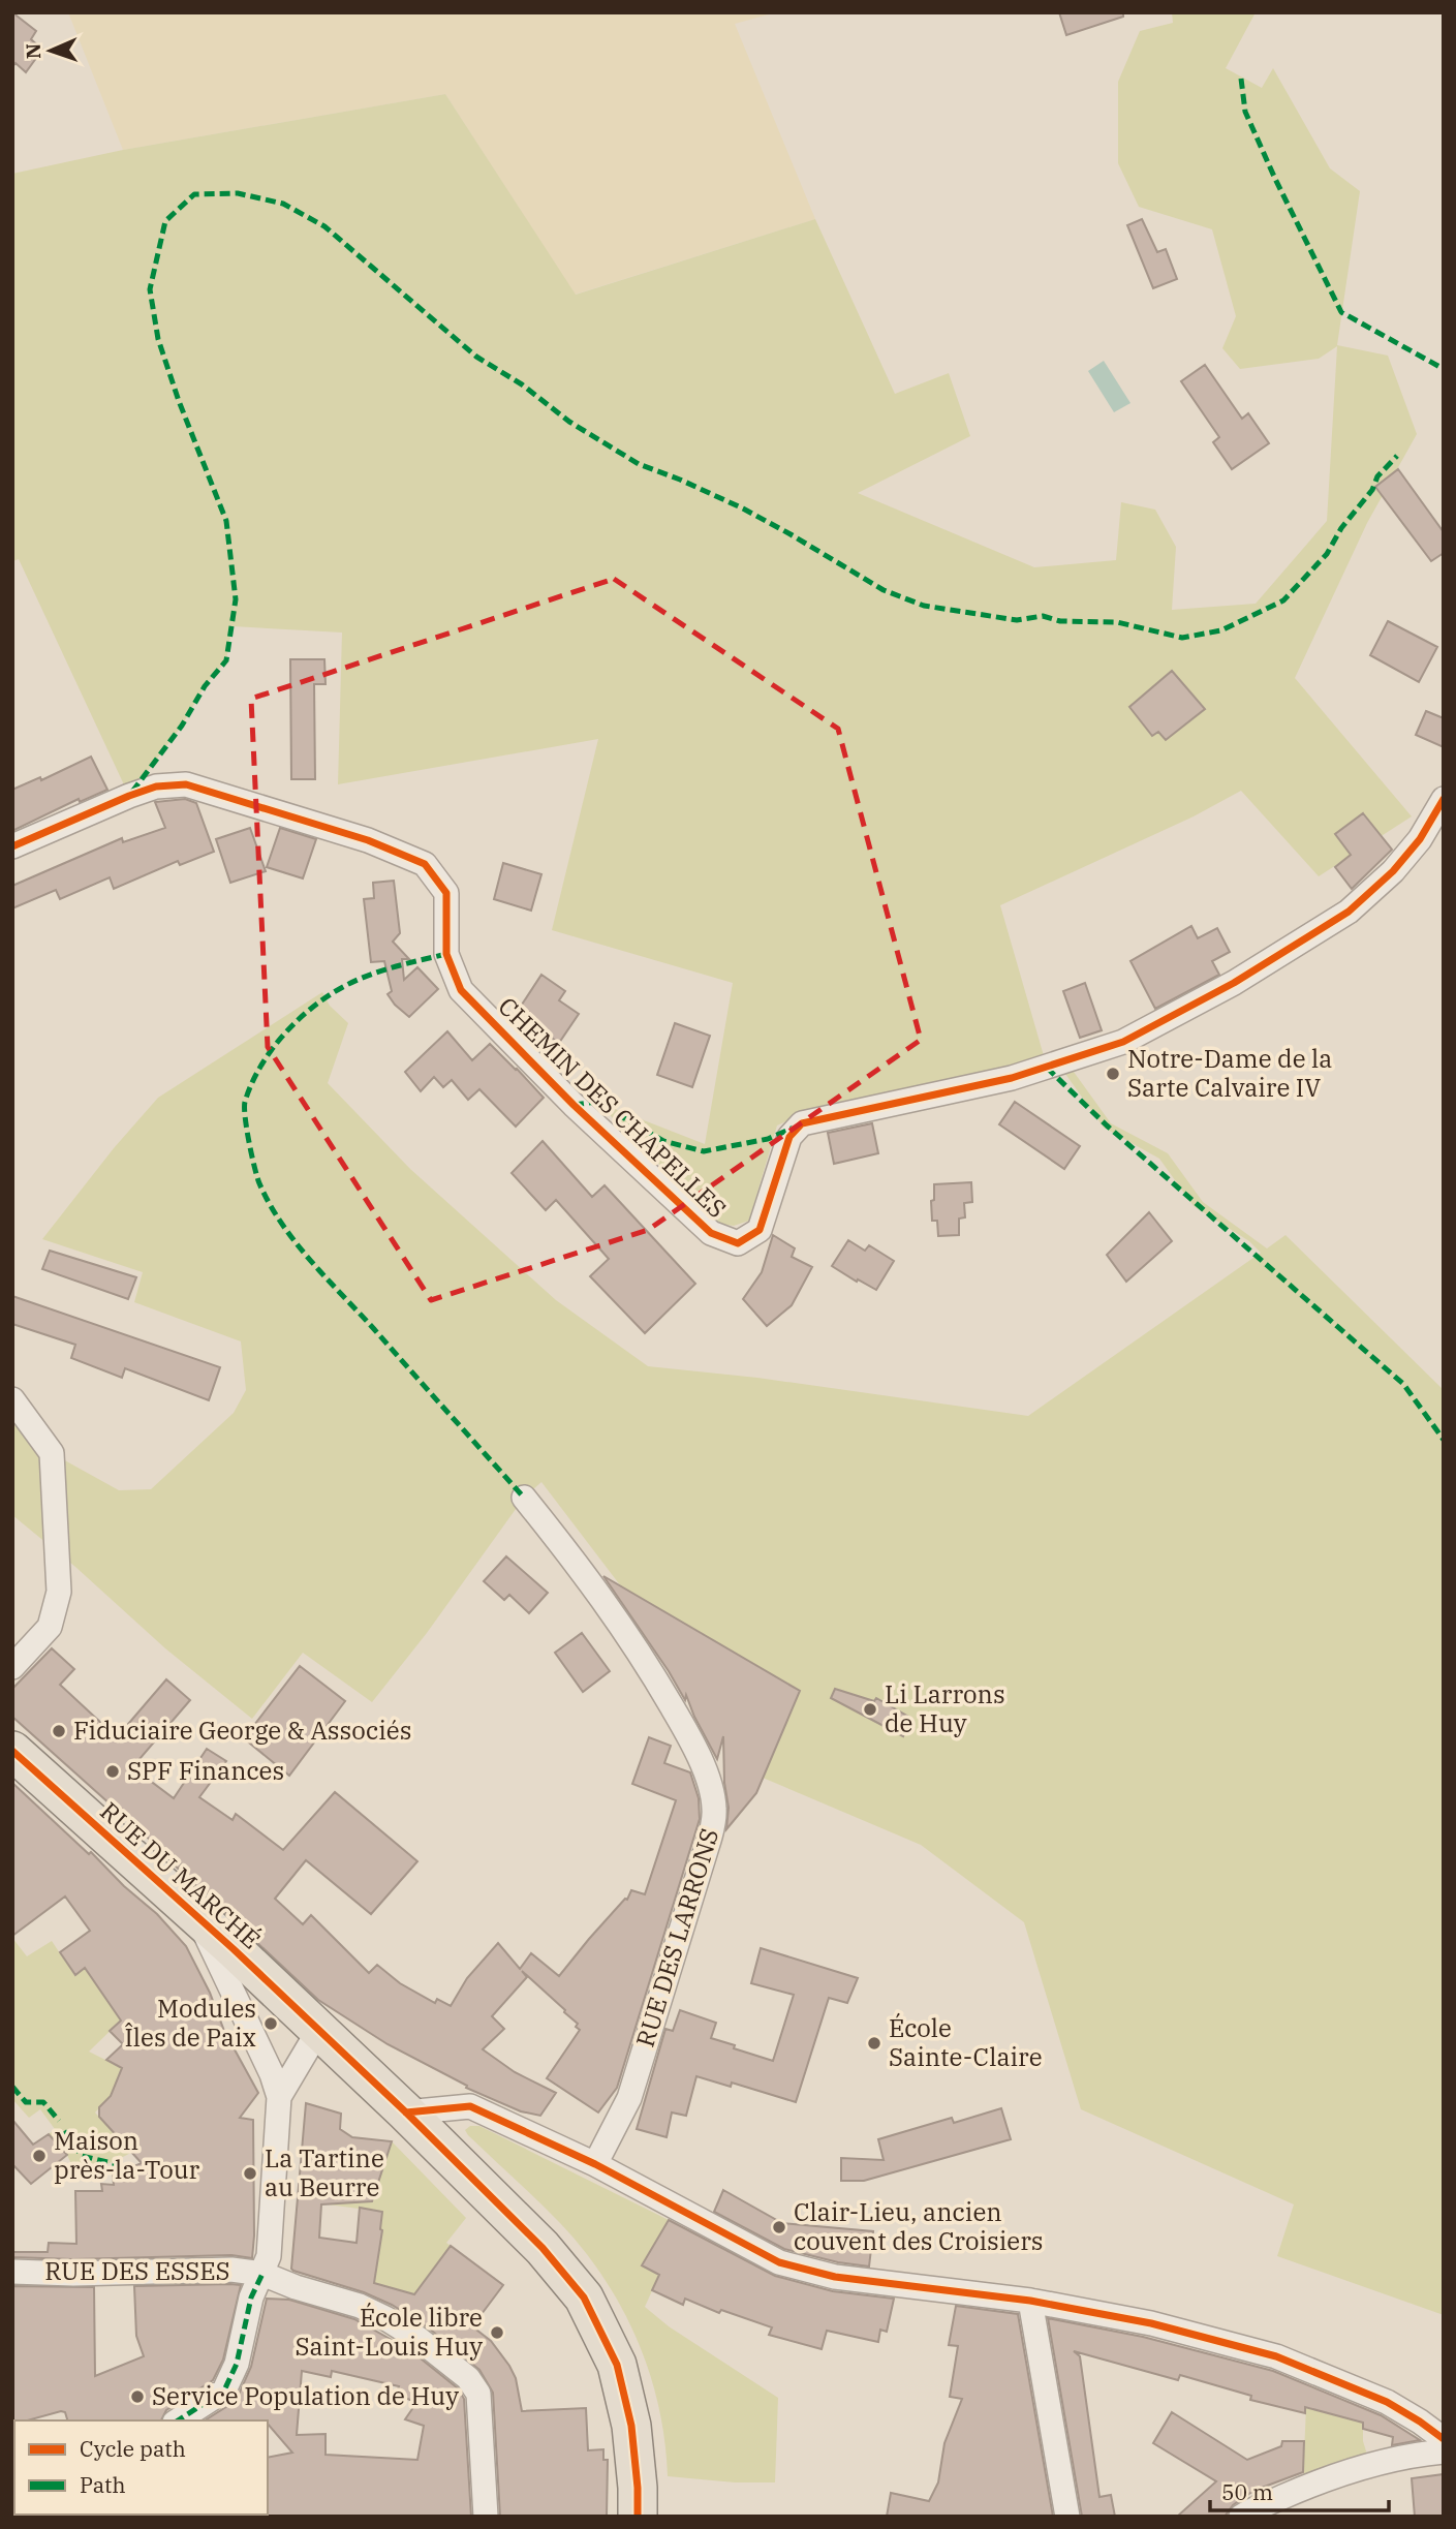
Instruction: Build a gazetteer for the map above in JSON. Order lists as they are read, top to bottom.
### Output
{
  "streets": {
    "main road": ["RUE DU MARCHÉ"],
    "street": ["CHEMIN DES CHAPELLES", "RUE DES LARRONS", "RUE DES ESSES"]
  },
  "places": [
    "Notre-Dame de la Sarte Calvaire IV",
    "Li Larrons de Huy",
    "Fiduciaire George & Associés",
    "SPF Finances",
    "Modules Îles de Paix",
    "École Sainte-Claire",
    "Maison près-la-Tour",
    "La Tartine au Beurre",
    "Clair-Lieu, ancien couvent des Croisiers",
    "École libre Saint-Louis Huy",
    "Service Population de Huy"
  ],
  "legend": ["Cycle path", "Path"],
  "scale_bar": "50 m",
  "north": "left"
}
